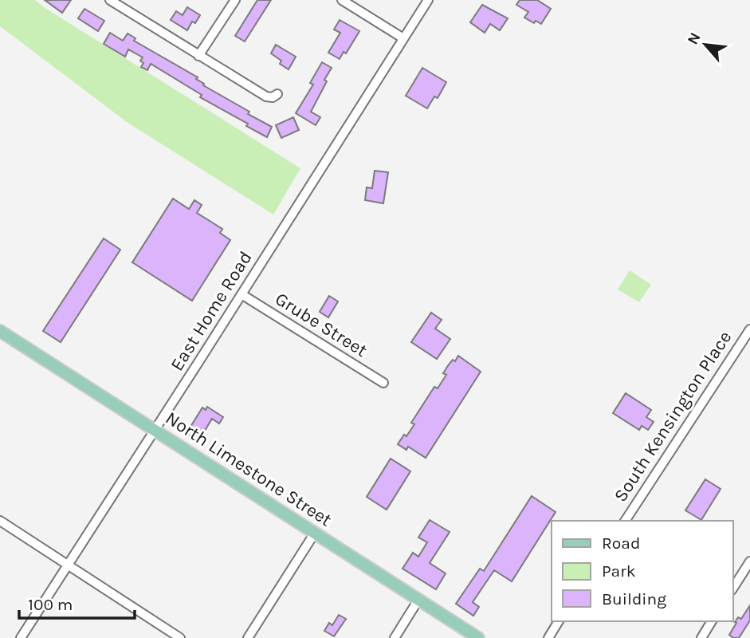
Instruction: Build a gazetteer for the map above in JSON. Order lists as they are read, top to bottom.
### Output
{
  "streets": {
    "main road": ["North Limestone Street"],
    "street": ["East Home Road", "Grube Street", "South Kensington Place"]
  },
  "crossings": [
    ["East Home Road", "Grube Street"],
    ["East Home Road", "North Limestone Street"]
  ],
  "legend": ["Road", "Park", "Building"],
  "scale_bar": "100 m",
  "north": "top left"
}
